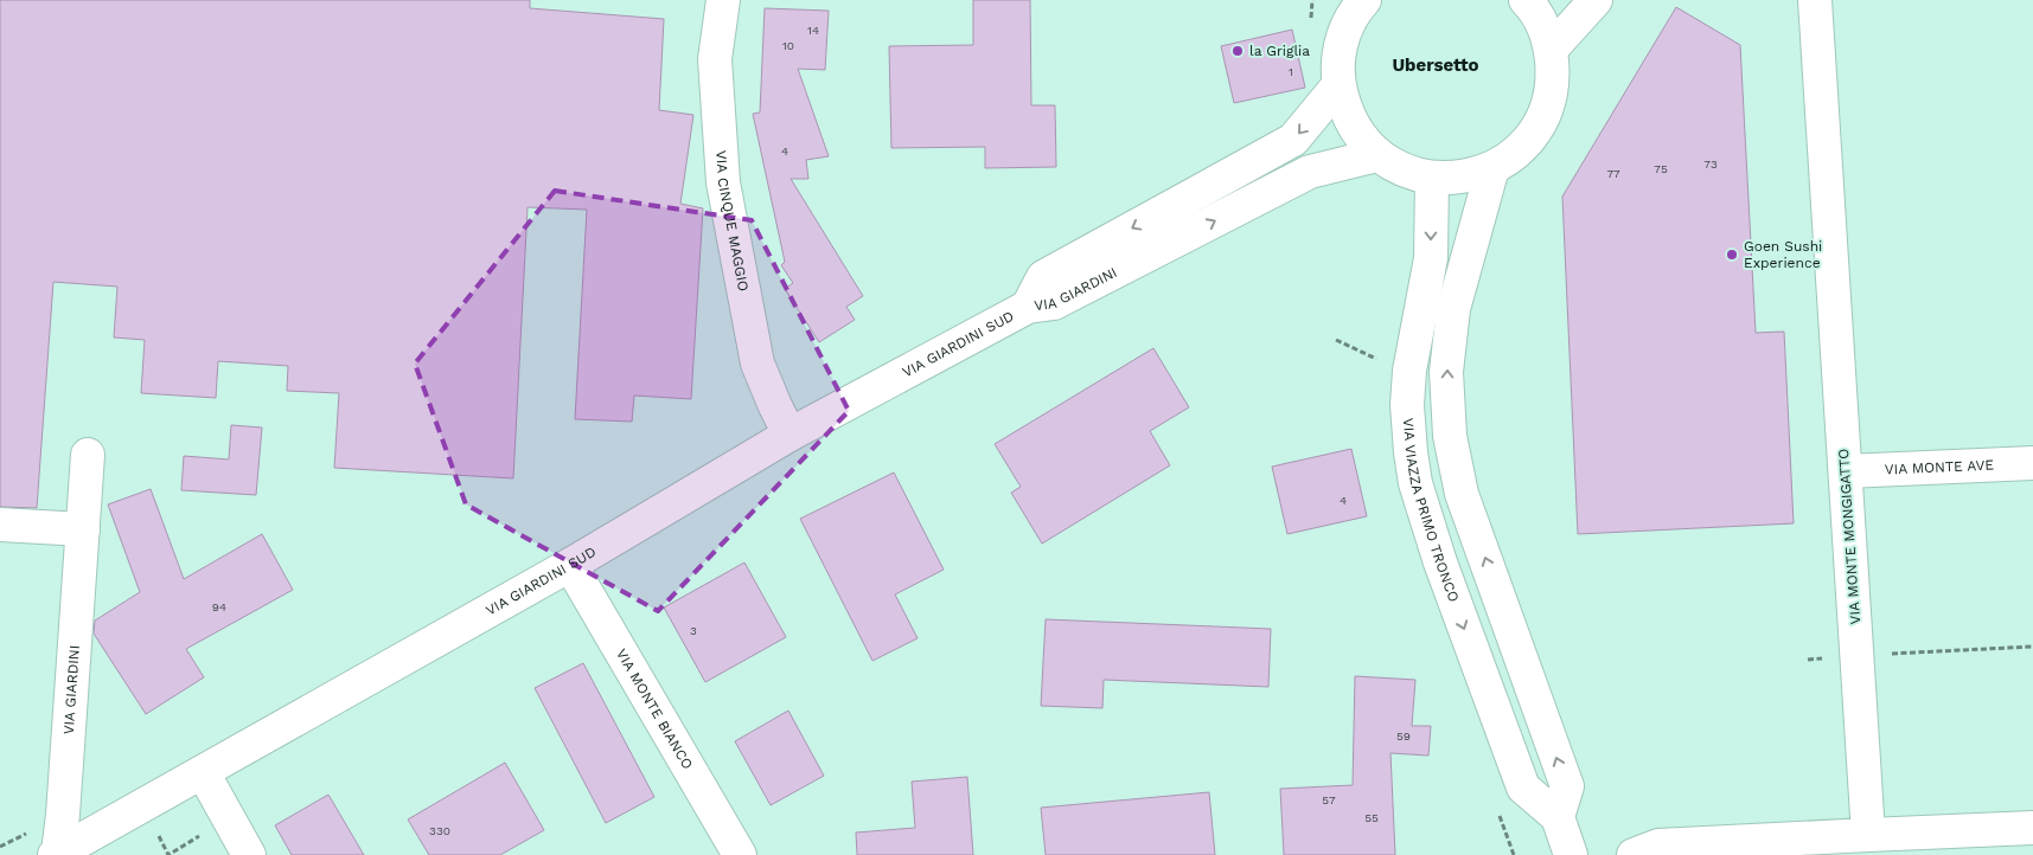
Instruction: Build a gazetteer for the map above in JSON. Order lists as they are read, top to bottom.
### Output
{
  "streets": {
    "street": [
      "VIA CINQUE MAGGIO",
      "VIA GIARDINI",
      "VIA GIARDINI SUD",
      "VIA MONTE AVE",
      "VIA VIAZZA PRIMO TRONCO",
      "VIA MONTE MONGIGATTO",
      "VIA MONTE BIANCO"
    ]
  },
  "crossings": [
    ["VIA CINQUE MAGGIO", "VIA GIARDINI SUD"],
    ["VIA GIARDINI", "VIA GIARDINI SUD"],
    ["VIA GIARDINI SUD", "VIA MONTE BIANCO"],
    ["VIA MONTE AVE", "VIA MONTE MONGIGATTO"]
  ],
  "districts": ["Ubersetto"],
  "places": ["la Griglia", "Goen Sushi Experience"],
  "house_numbers": [
    "14",
    "10",
    "1",
    "4",
    "73",
    "75",
    "77",
    "4",
    "94",
    "3",
    "59",
    "57",
    "55",
    "330"
  ]
}
